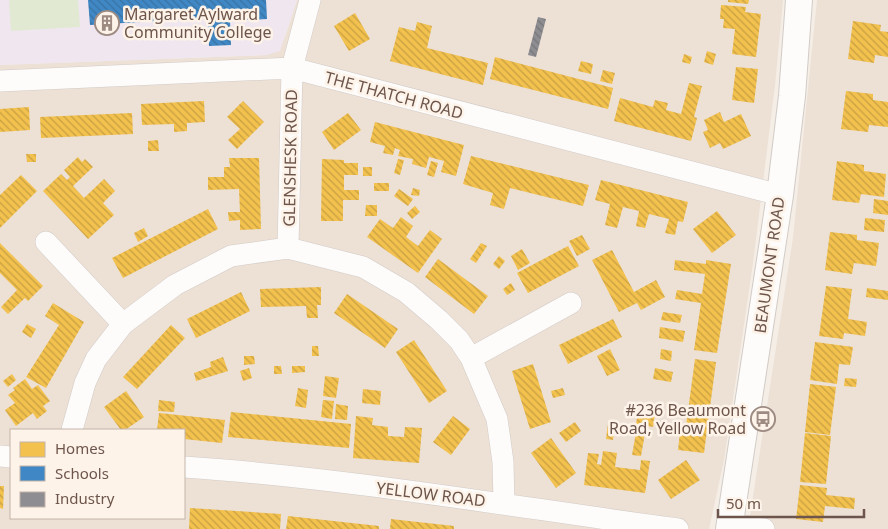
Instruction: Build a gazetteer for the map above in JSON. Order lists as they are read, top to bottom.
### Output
{
  "streets": {
    "street": [
      "THE THATCH ROAD",
      "GLENSHESK ROAD",
      "BEAUMONT ROAD",
      "YELLOW ROAD"
    ]
  },
  "crossings": [
    ["THE THATCH ROAD", "GLENSHESK ROAD"],
    ["THE THATCH ROAD", "BEAUMONT ROAD"],
    ["GLENSHESK ROAD", "YELLOW ROAD"]
  ],
  "places": {
    "building": ["Margaret Aylward Community College"],
    "bus stop": ["#236 Beaumont Road, Yellow Road"]
  },
  "legend": ["Homes", "Schools", "Industry"],
  "scale_bar": "50 m"
}
